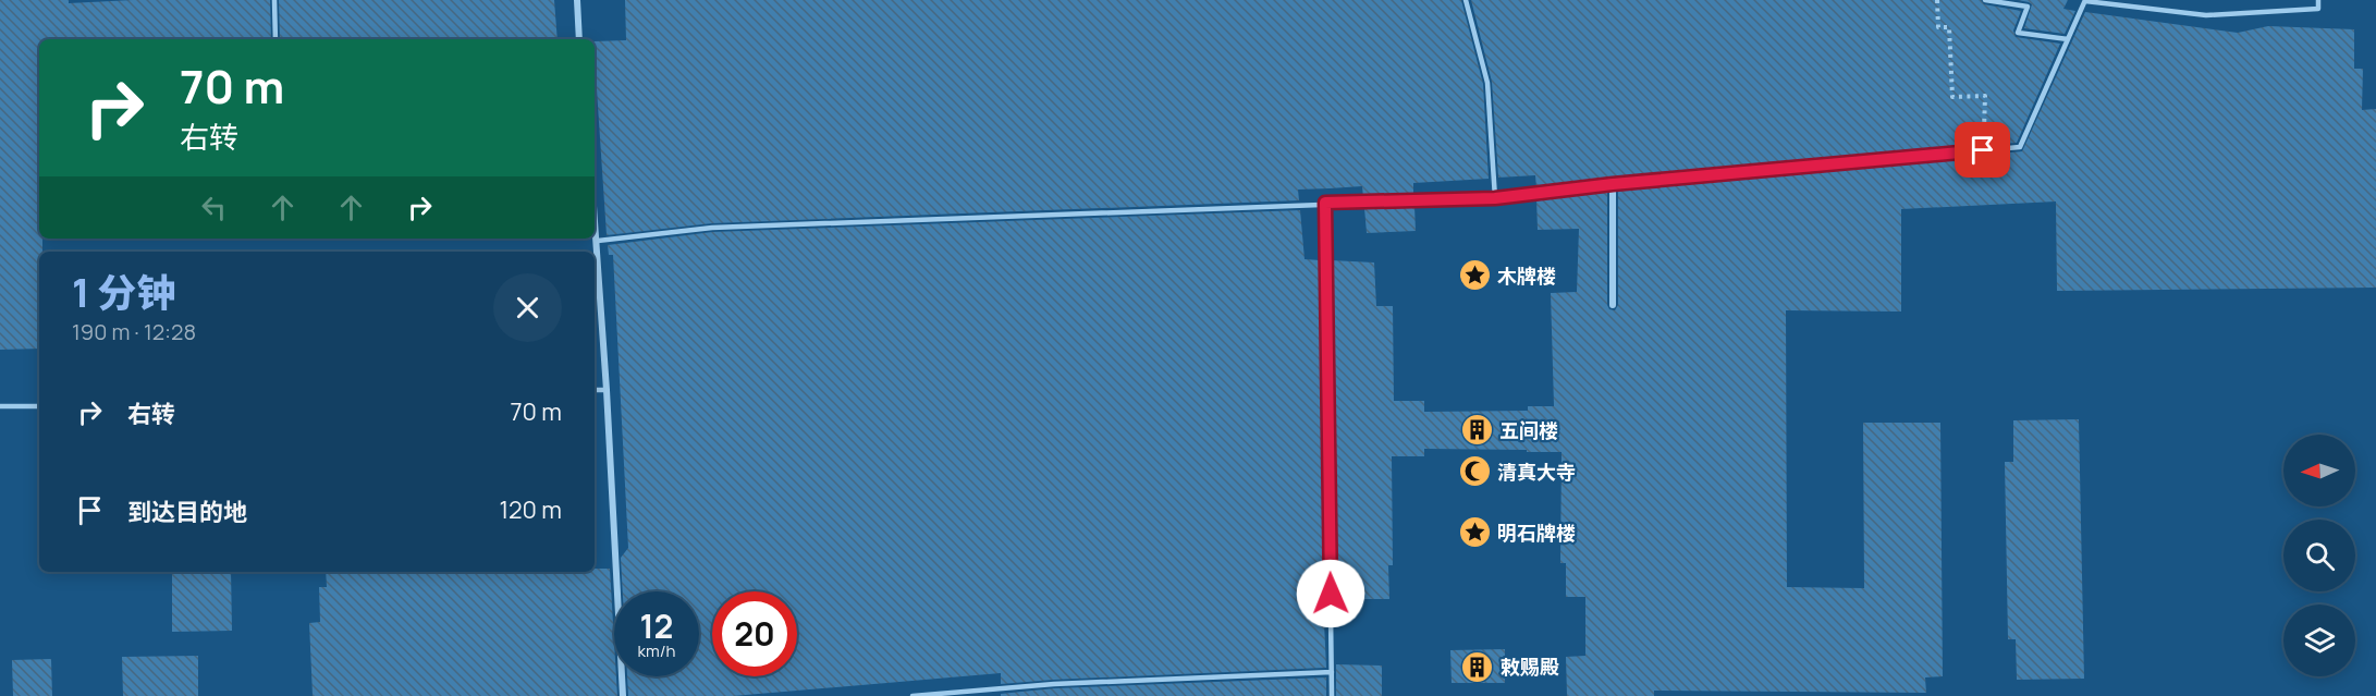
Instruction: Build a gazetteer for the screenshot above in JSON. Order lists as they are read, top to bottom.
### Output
{
  "places": {
    "place": ["木牌楼", "明石牌楼"],
    "building": ["五间楼", "敕赐殿"],
    "mosque": ["清真大寺"]
  },
  "north": "left",
  "page": {
    "turn": ["70 m", "右转"],
    "heading": ["1 分钟", "190 m · 12:28"],
    "list": [
      {
        "name": "右转",
        "value": "70 m"
      },
      {
        "name": "到达目的地",
        "value": "120 m"
      }
    ],
    "speed": "12 km/h",
    "limit": "20"
  }
}
